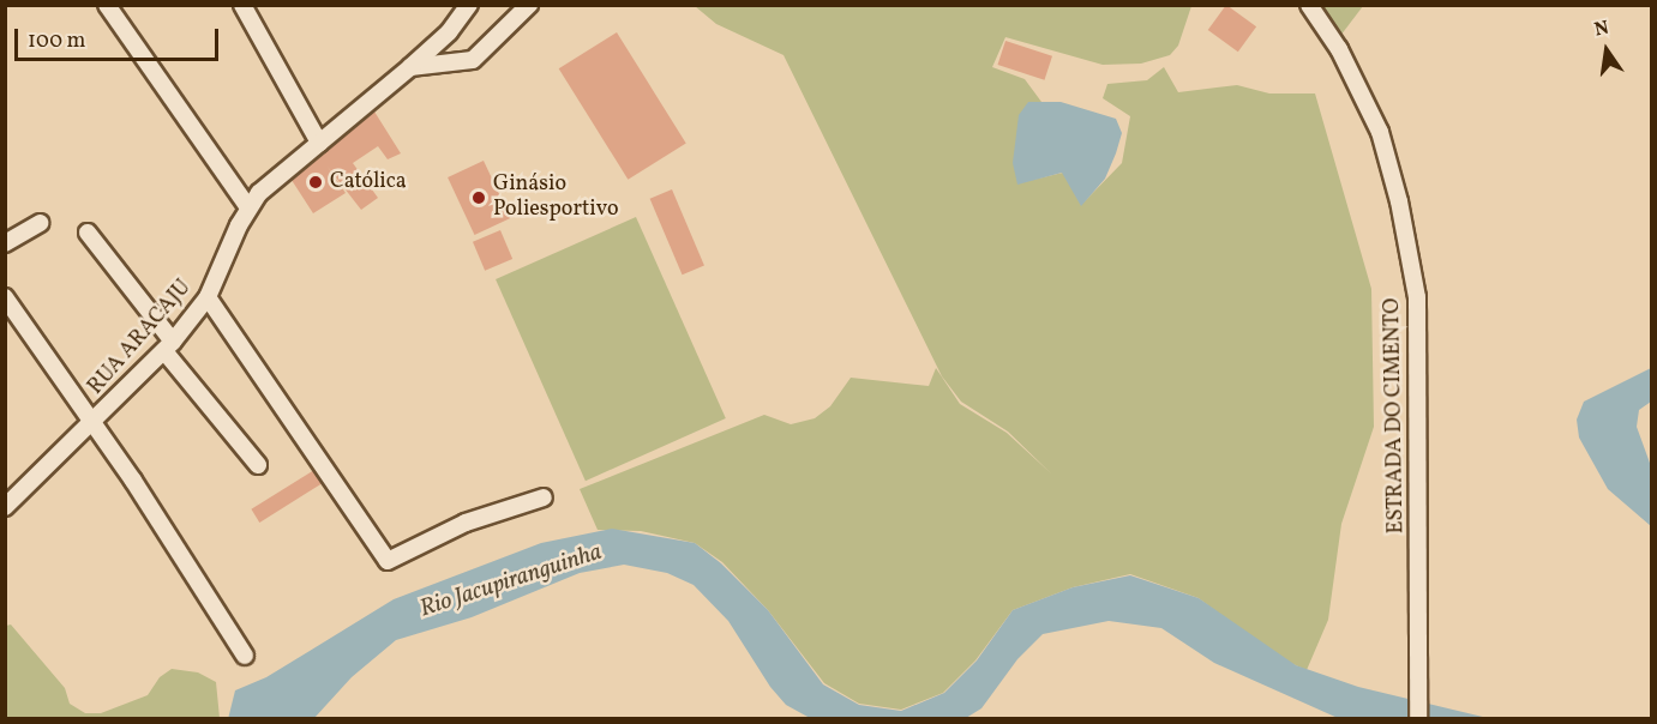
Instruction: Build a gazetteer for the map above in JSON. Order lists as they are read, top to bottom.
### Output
{
  "streets": {
    "street": ["RUA ARACAJU", "ESTRADA DO CIMENTO"]
  },
  "water": ["Rio Jacupiranguinha"],
  "places": ["Católica", "Ginásio Poliesportivo"],
  "scale_bar": "100 m",
  "north": "top"
}
